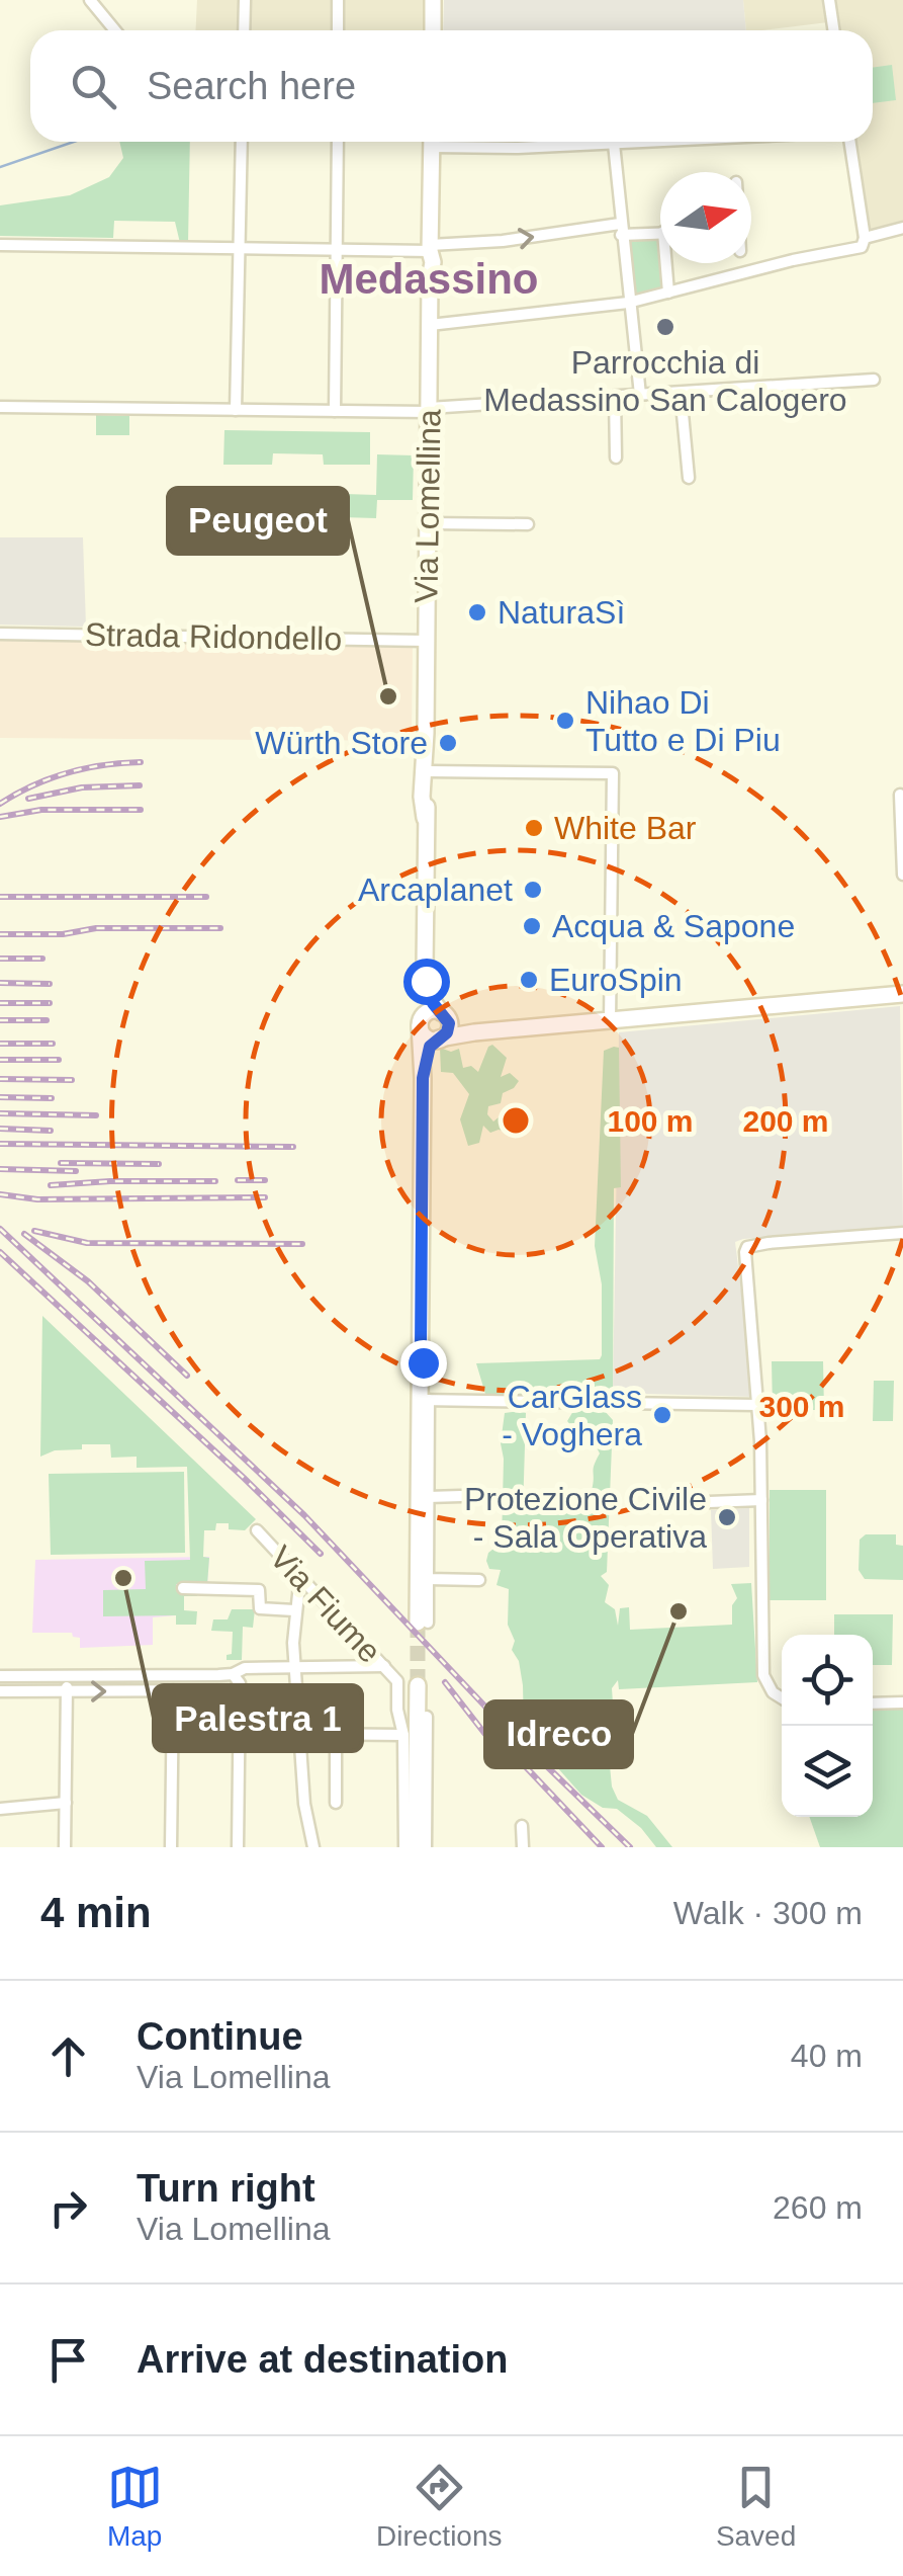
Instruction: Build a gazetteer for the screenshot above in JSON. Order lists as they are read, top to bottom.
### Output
{
  "streets": {
    "main road": ["Via Lomellina"],
    "street": ["Strada Ridondello", "Via Fiume"]
  },
  "crossings": [
    ["Via Lomellina", "Strada Ridondello"]
  ],
  "districts": ["Medassino"],
  "places": [
    "Parrocchia di Medassino San Calogero",
    "NaturaSì",
    "Peugeot",
    "Nihao Di Tutto e Di Piu",
    "Würth Store",
    "White Bar",
    "Arcaplanet",
    "Acqua & Sapone",
    "EuroSpin",
    "CarGlass - Voghera",
    "Protezione Civile - Sala Operativa",
    "Palestra 1",
    "Idreco"
  ],
  "north": "right",
  "page": {
    "search": "Search here",
    "heading": ["4 min", "Walk · 300 m"],
    "list": [
      ["Continue", "Via Lomellina", "40 m"],
      ["Turn right", "Via Lomellina", "260 m"],
      "Arrive at destination"
    ],
    "nav": ["Map", "Directions", "Saved"]
  },
  "rings": ["100 m", "200 m", "300 m"]
}
